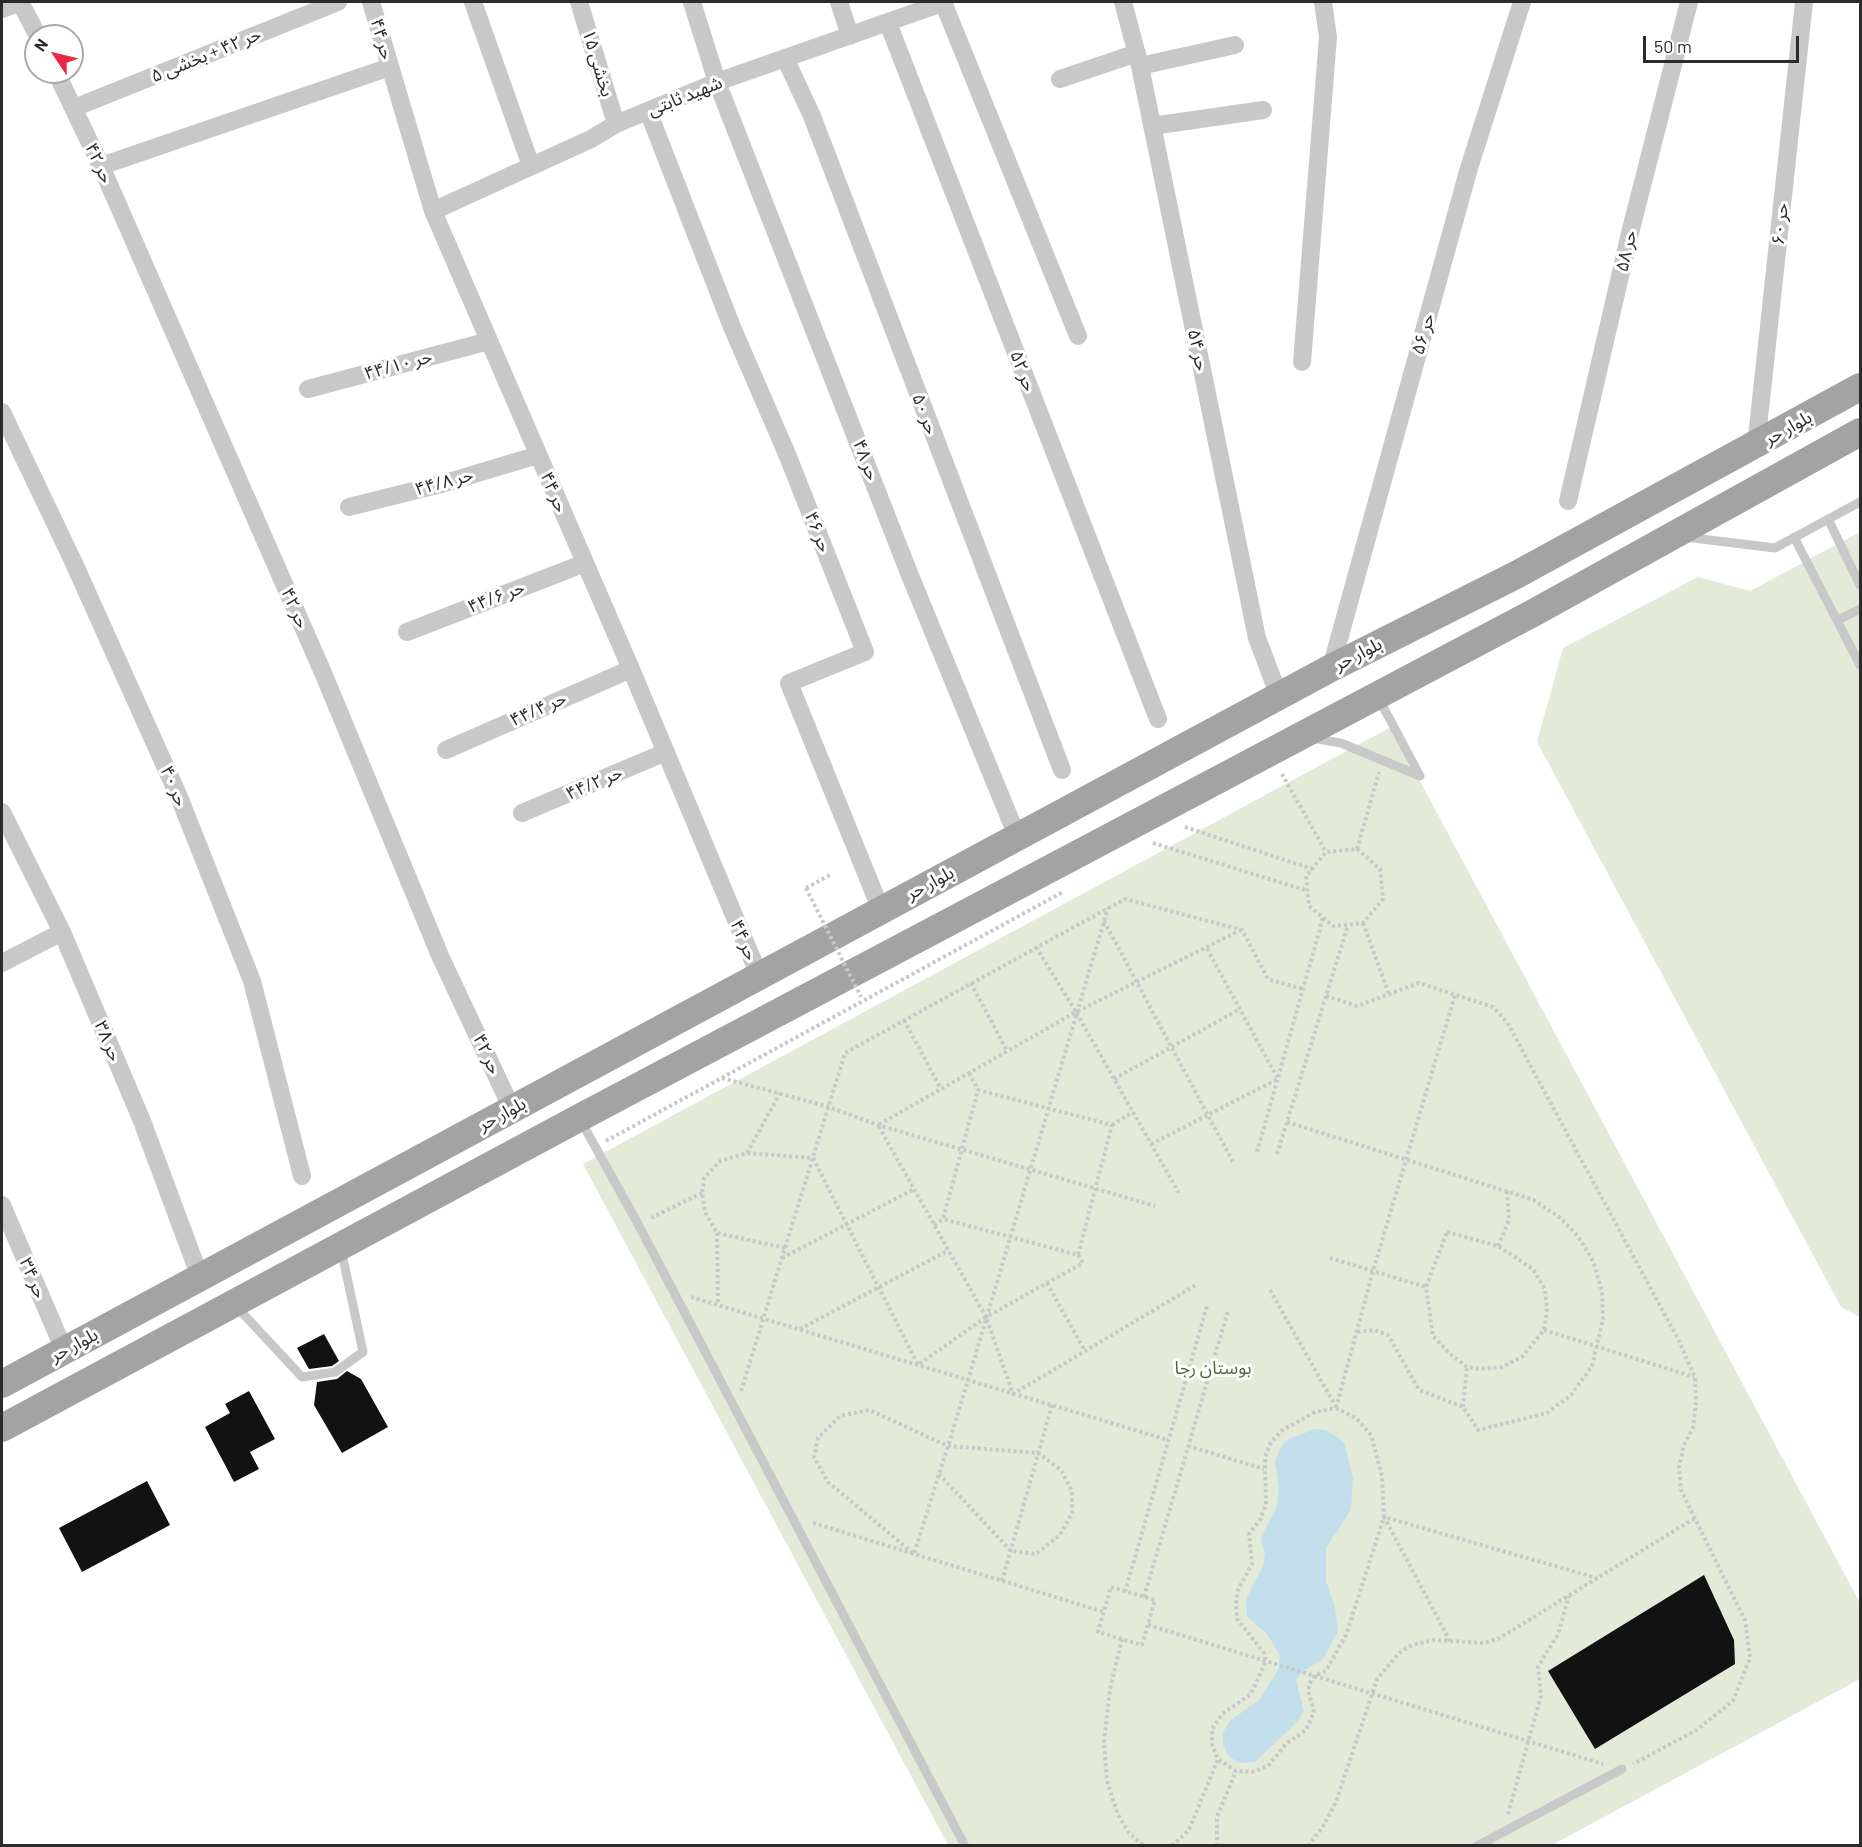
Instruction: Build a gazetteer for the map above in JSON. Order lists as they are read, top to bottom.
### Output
{
  "streets": {
    "main road": ["بلوار حر"],
    "street": [
      "حر ۴۴",
      "حر ۴۲ + بخشی ۵",
      "بخشی ۱۵",
      "شهید ثابتی",
      "حر ۴۲",
      "حر ۶۰",
      "حر ۵۸",
      "حر ۵۶",
      "حر ۵۴",
      "حر ۴۴/۱۰",
      "حر ۵۲",
      "حر ۵۰",
      "حر ۴۸",
      "حر ۴۴/۸",
      "حر ۴۶",
      "حر ۴۴/۶",
      "حر ۴۴/۴",
      "حر ۴۴/۲",
      "حر ۴۰",
      "حر ۳۸",
      "حر ۳۴"
    ]
  },
  "crossings": [
    ["حر ۴۴", "شهید ثابتی"],
    ["حر ۴۴", "حر ۴۴/۱۰"],
    ["حر ۴۴", "بلوار حر"],
    ["حر ۴۴", "حر ۴۴/۸"],
    ["حر ۴۴", "حر ۴۴/۶"],
    ["حر ۴۴", "حر ۴۴/۴"],
    ["حر ۴۴", "حر ۴۴/۲"],
    ["حر ۴۲ + بخشی ۵", "حر ۴۲"],
    ["بخشی ۱۵", "شهید ثابتی"],
    ["شهید ثابتی", "حر ۵۲"],
    ["شهید ثابتی", "حر ۵۰"],
    ["شهید ثابتی", "حر ۴۸"],
    ["شهید ثابتی", "حر ۴۶"],
    ["حر ۴۲", "بلوار حر"],
    ["حر ۶۰", "بلوار حر"],
    ["حر ۵۶", "بلوار حر"],
    ["حر ۵۴", "بلوار حر"],
    ["بلوار حر", "حر ۴۸"],
    ["بلوار حر", "حر ۴۶"],
    ["بلوار حر", "حر ۳۸"],
    ["بلوار حر", "حر ۳۴"]
  ],
  "parks": ["بوستان رجا"],
  "scale_bar": "50 m",
  "north": "top left"
}
